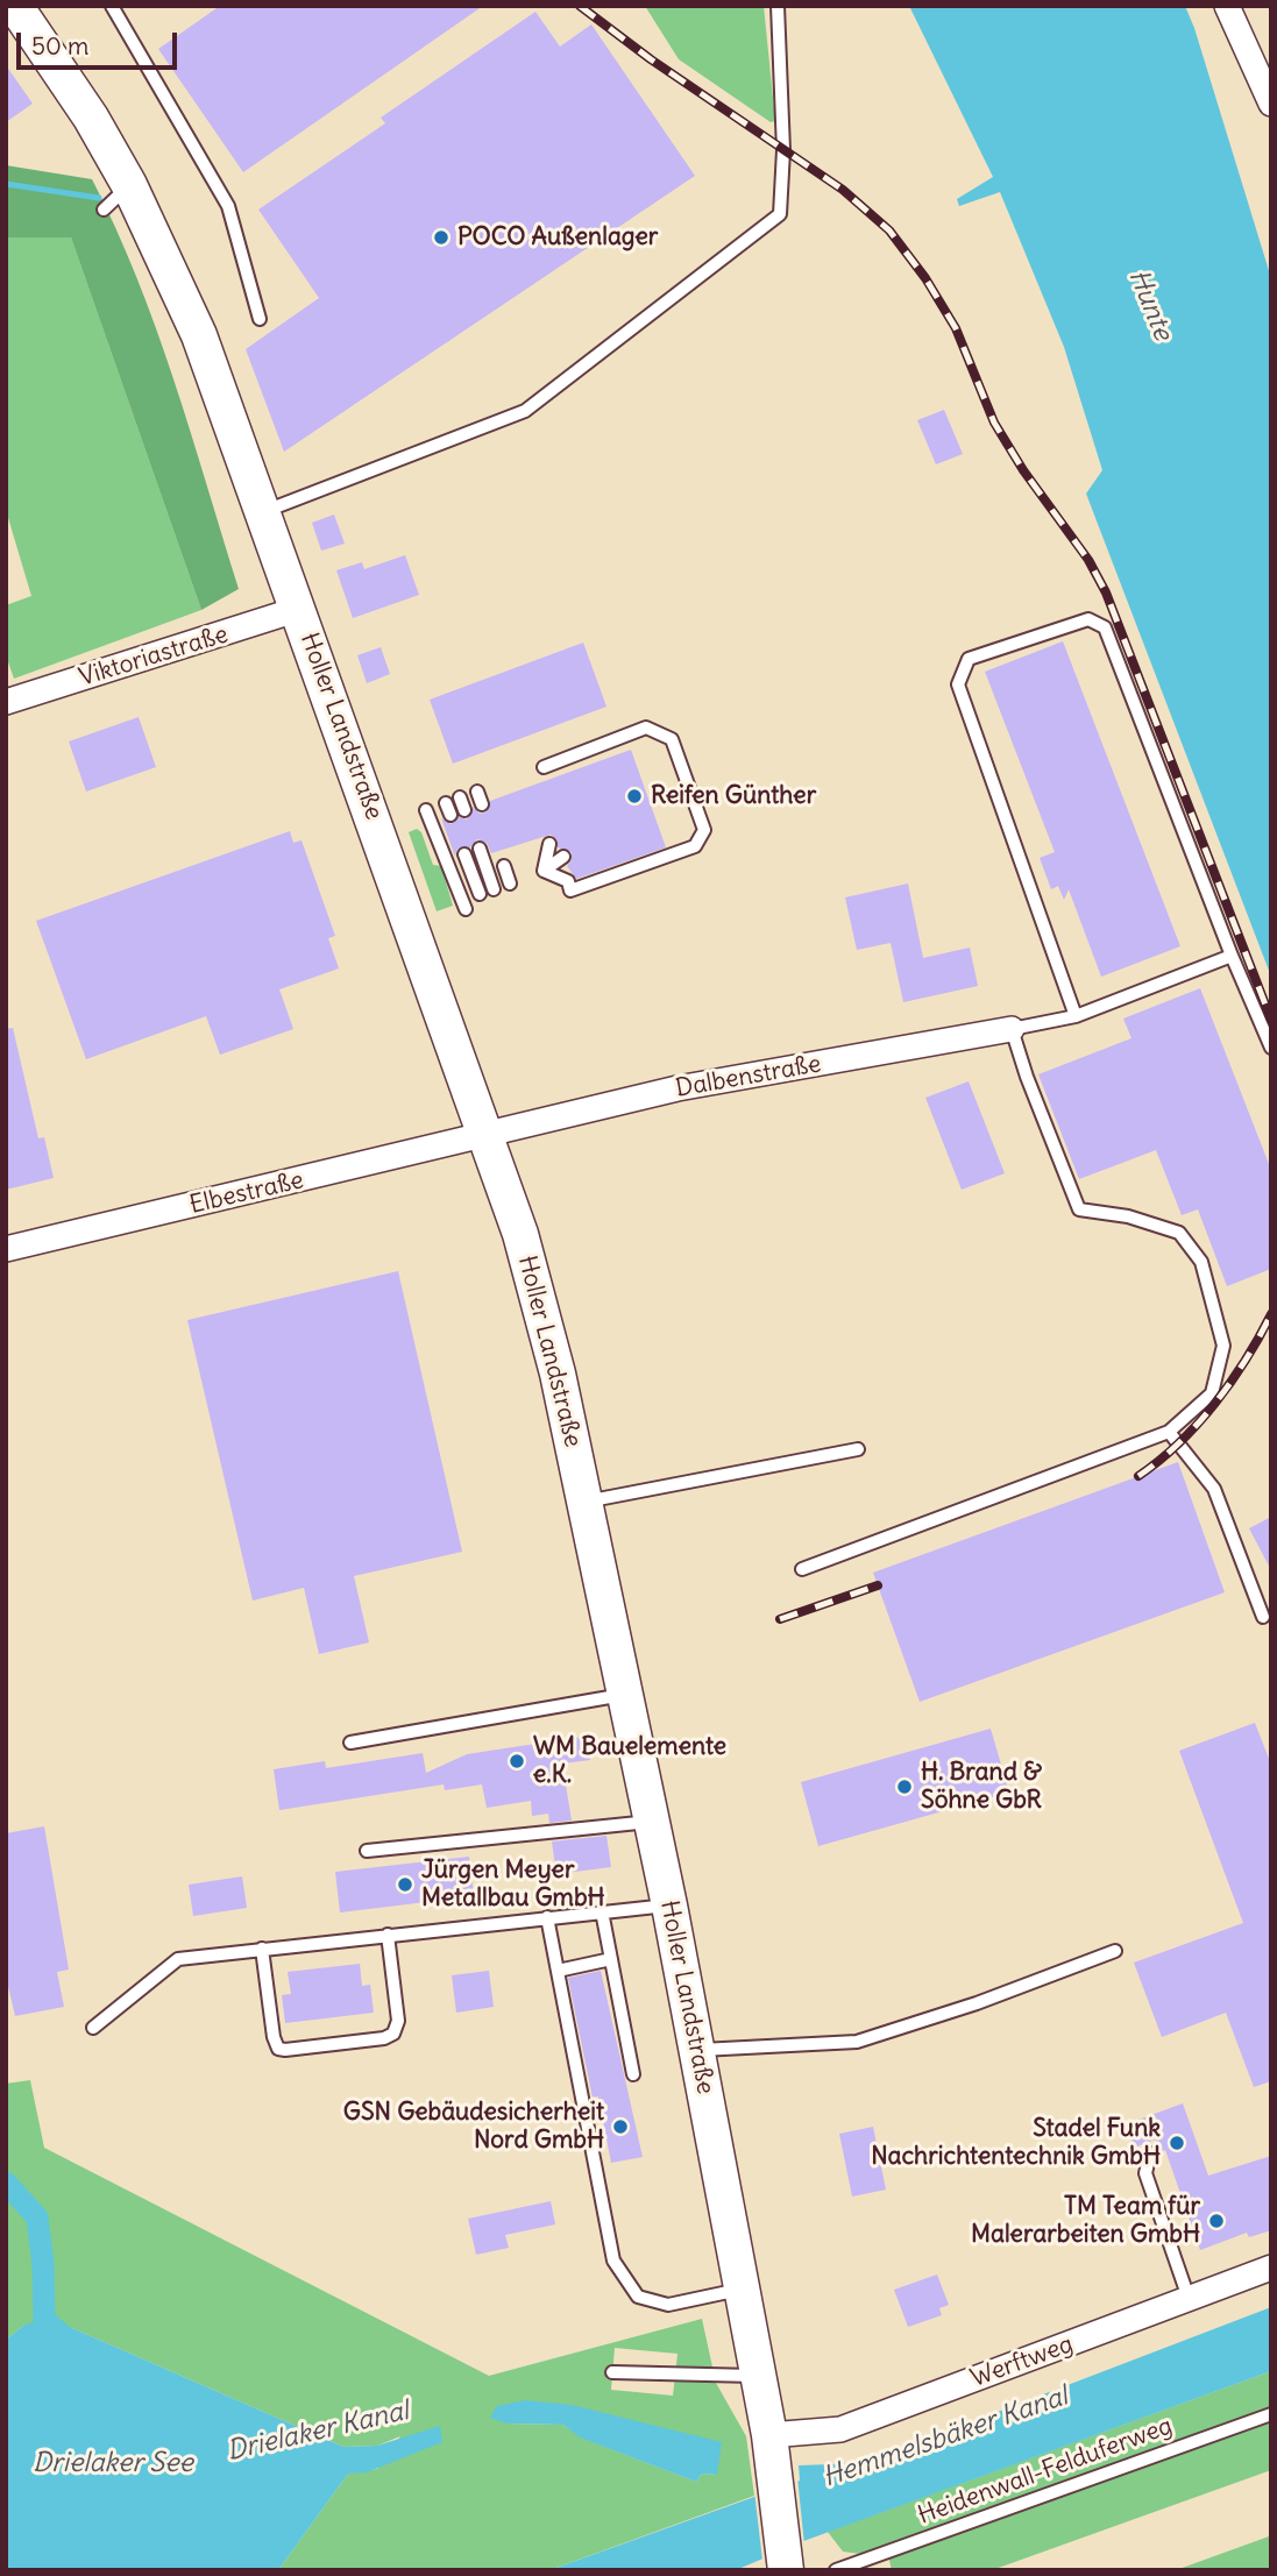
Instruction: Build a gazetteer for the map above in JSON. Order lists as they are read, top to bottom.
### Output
{
  "streets": {
    "main road": ["Holler Landstraße"],
    "street": [
      "Viktoriastraße",
      "Dalbenstraße",
      "Elbestraße",
      "Werftweg"
    ],
    "lane": ["Heidenwall-Felduferweg"]
  },
  "crossings": [
    ["Viktoriastraße", "Holler Landstraße"],
    ["Holler Landstraße", "Dalbenstraße"],
    ["Holler Landstraße", "Elbestraße"],
    ["Holler Landstraße", "Werftweg"],
    ["Dalbenstraße", "Elbestraße"]
  ],
  "water": [
    "Hunte",
    "Drielaker Kanal",
    "Hemmelsbäker Kanal",
    "Drielaker See"
  ],
  "places": [
    "POCO Außenlager",
    "Reifen Günther",
    "WM Bauelemente e.K.",
    "H. Brand & Söhne GbR",
    "Jürgen Meyer Metallbau GmbH",
    "GSN Gebäudesicherheit Nord GmbH",
    "Stadel Funk Nachrichtentechnik GmbH",
    "TM Team für Malerarbeiten GmbH"
  ],
  "scale_bar": "50 m"
}
